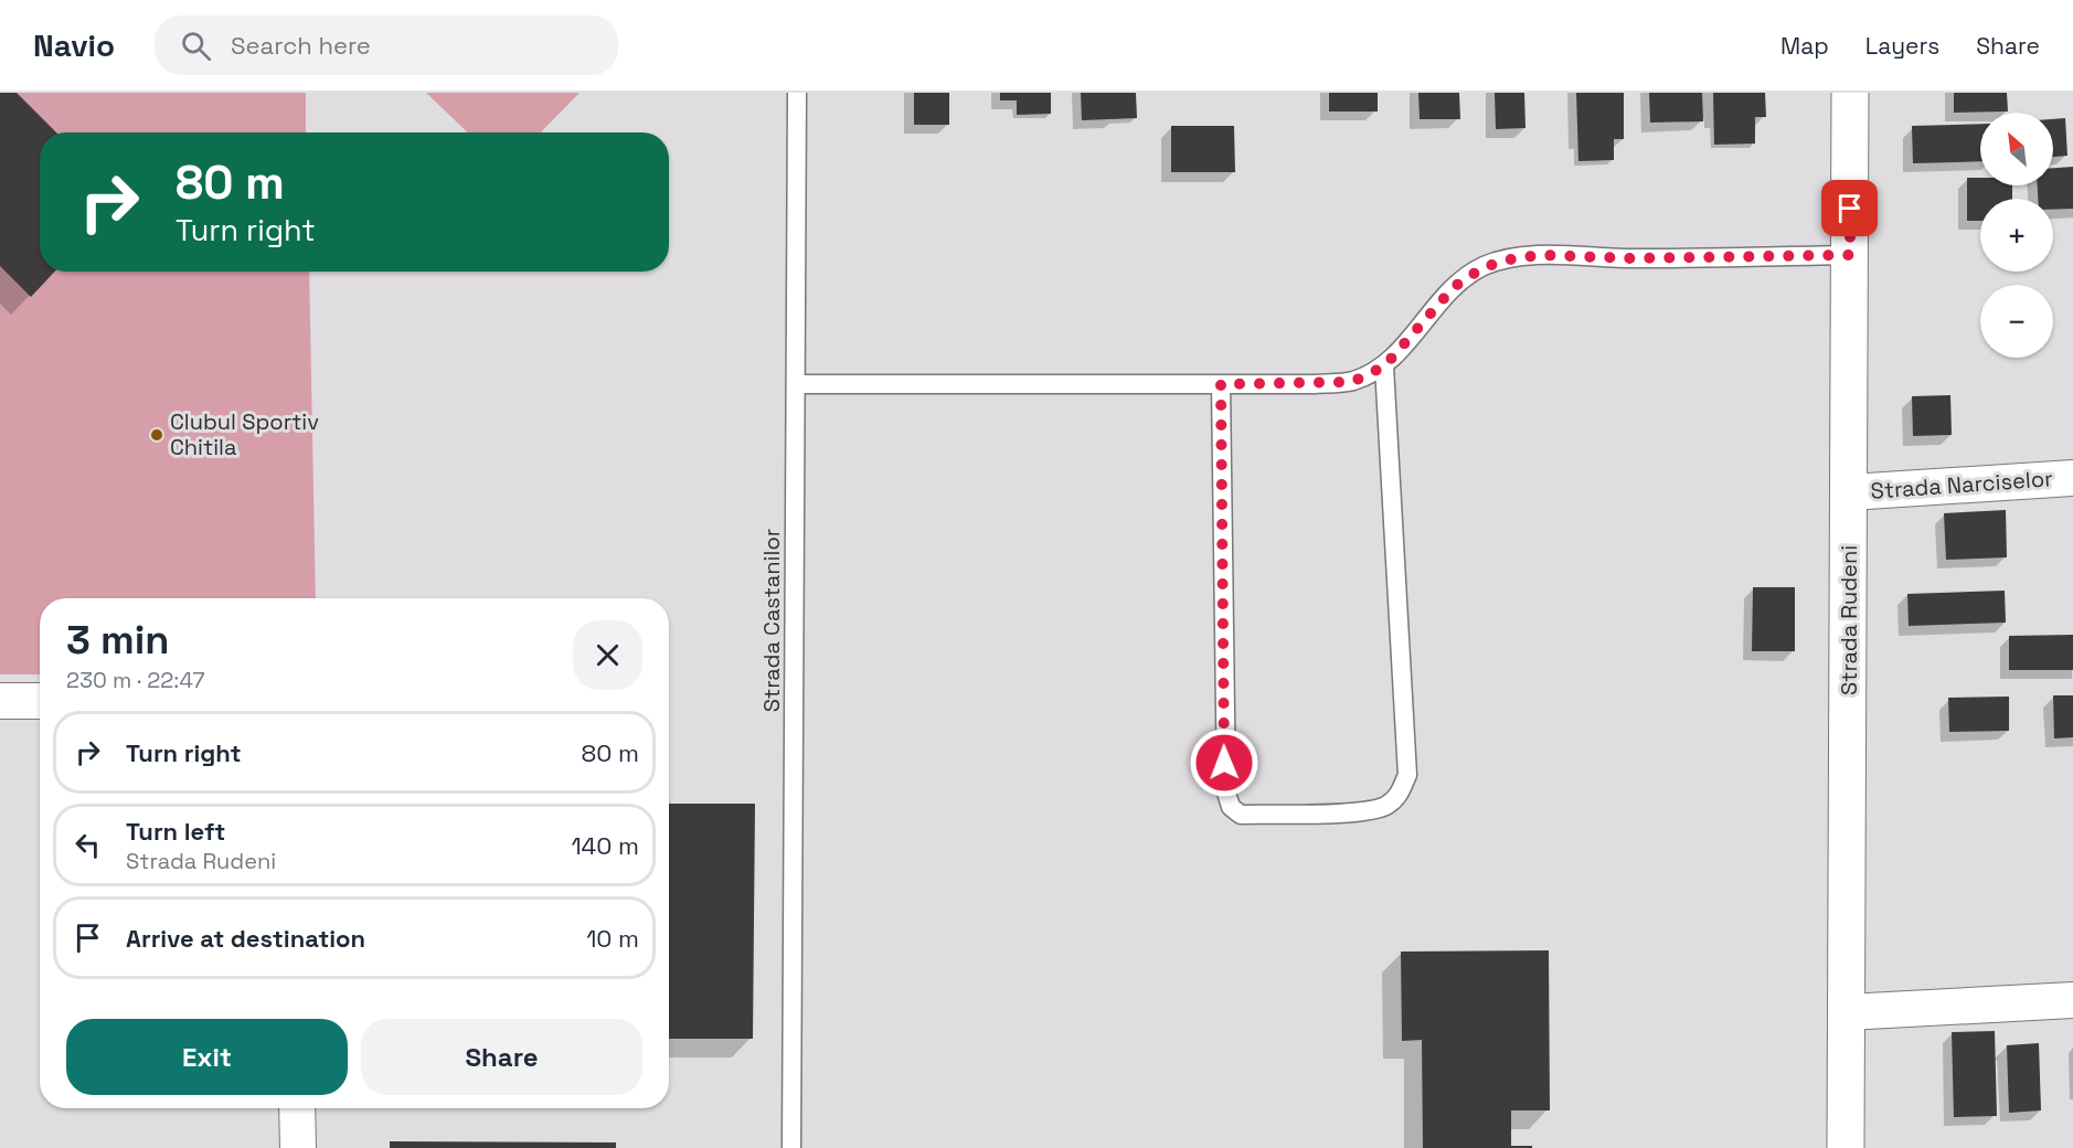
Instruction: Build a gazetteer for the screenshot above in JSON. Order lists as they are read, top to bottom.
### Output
{
  "streets": {
    "street": ["Strada Narciselor", "Strada Rudeni"],
    "lane": ["Strada Castanilor"]
  },
  "crossings": [
    ["Strada Narciselor", "Strada Rudeni"]
  ],
  "places": ["Clubul Sportiv Chitila"],
  "north": "top left",
  "page": {
    "header": "Navio",
    "search": "Search here",
    "nav": ["Map", "Layers", "Share"],
    "map_buttons": ["+", "−"],
    "turn": ["80 m", "Turn right"],
    "heading": ["3 min", "230 m · 22:47"],
    "list": [
      {
        "name": "Turn right",
        "value": "80 m"
      },
      {
        "name": "Turn left",
        "note": "Strada Rudeni",
        "value": "140 m"
      },
      {
        "name": "Arrive at destination",
        "value": "10 m"
      }
    ],
    "buttons": ["Exit", "Share"]
  }
}
